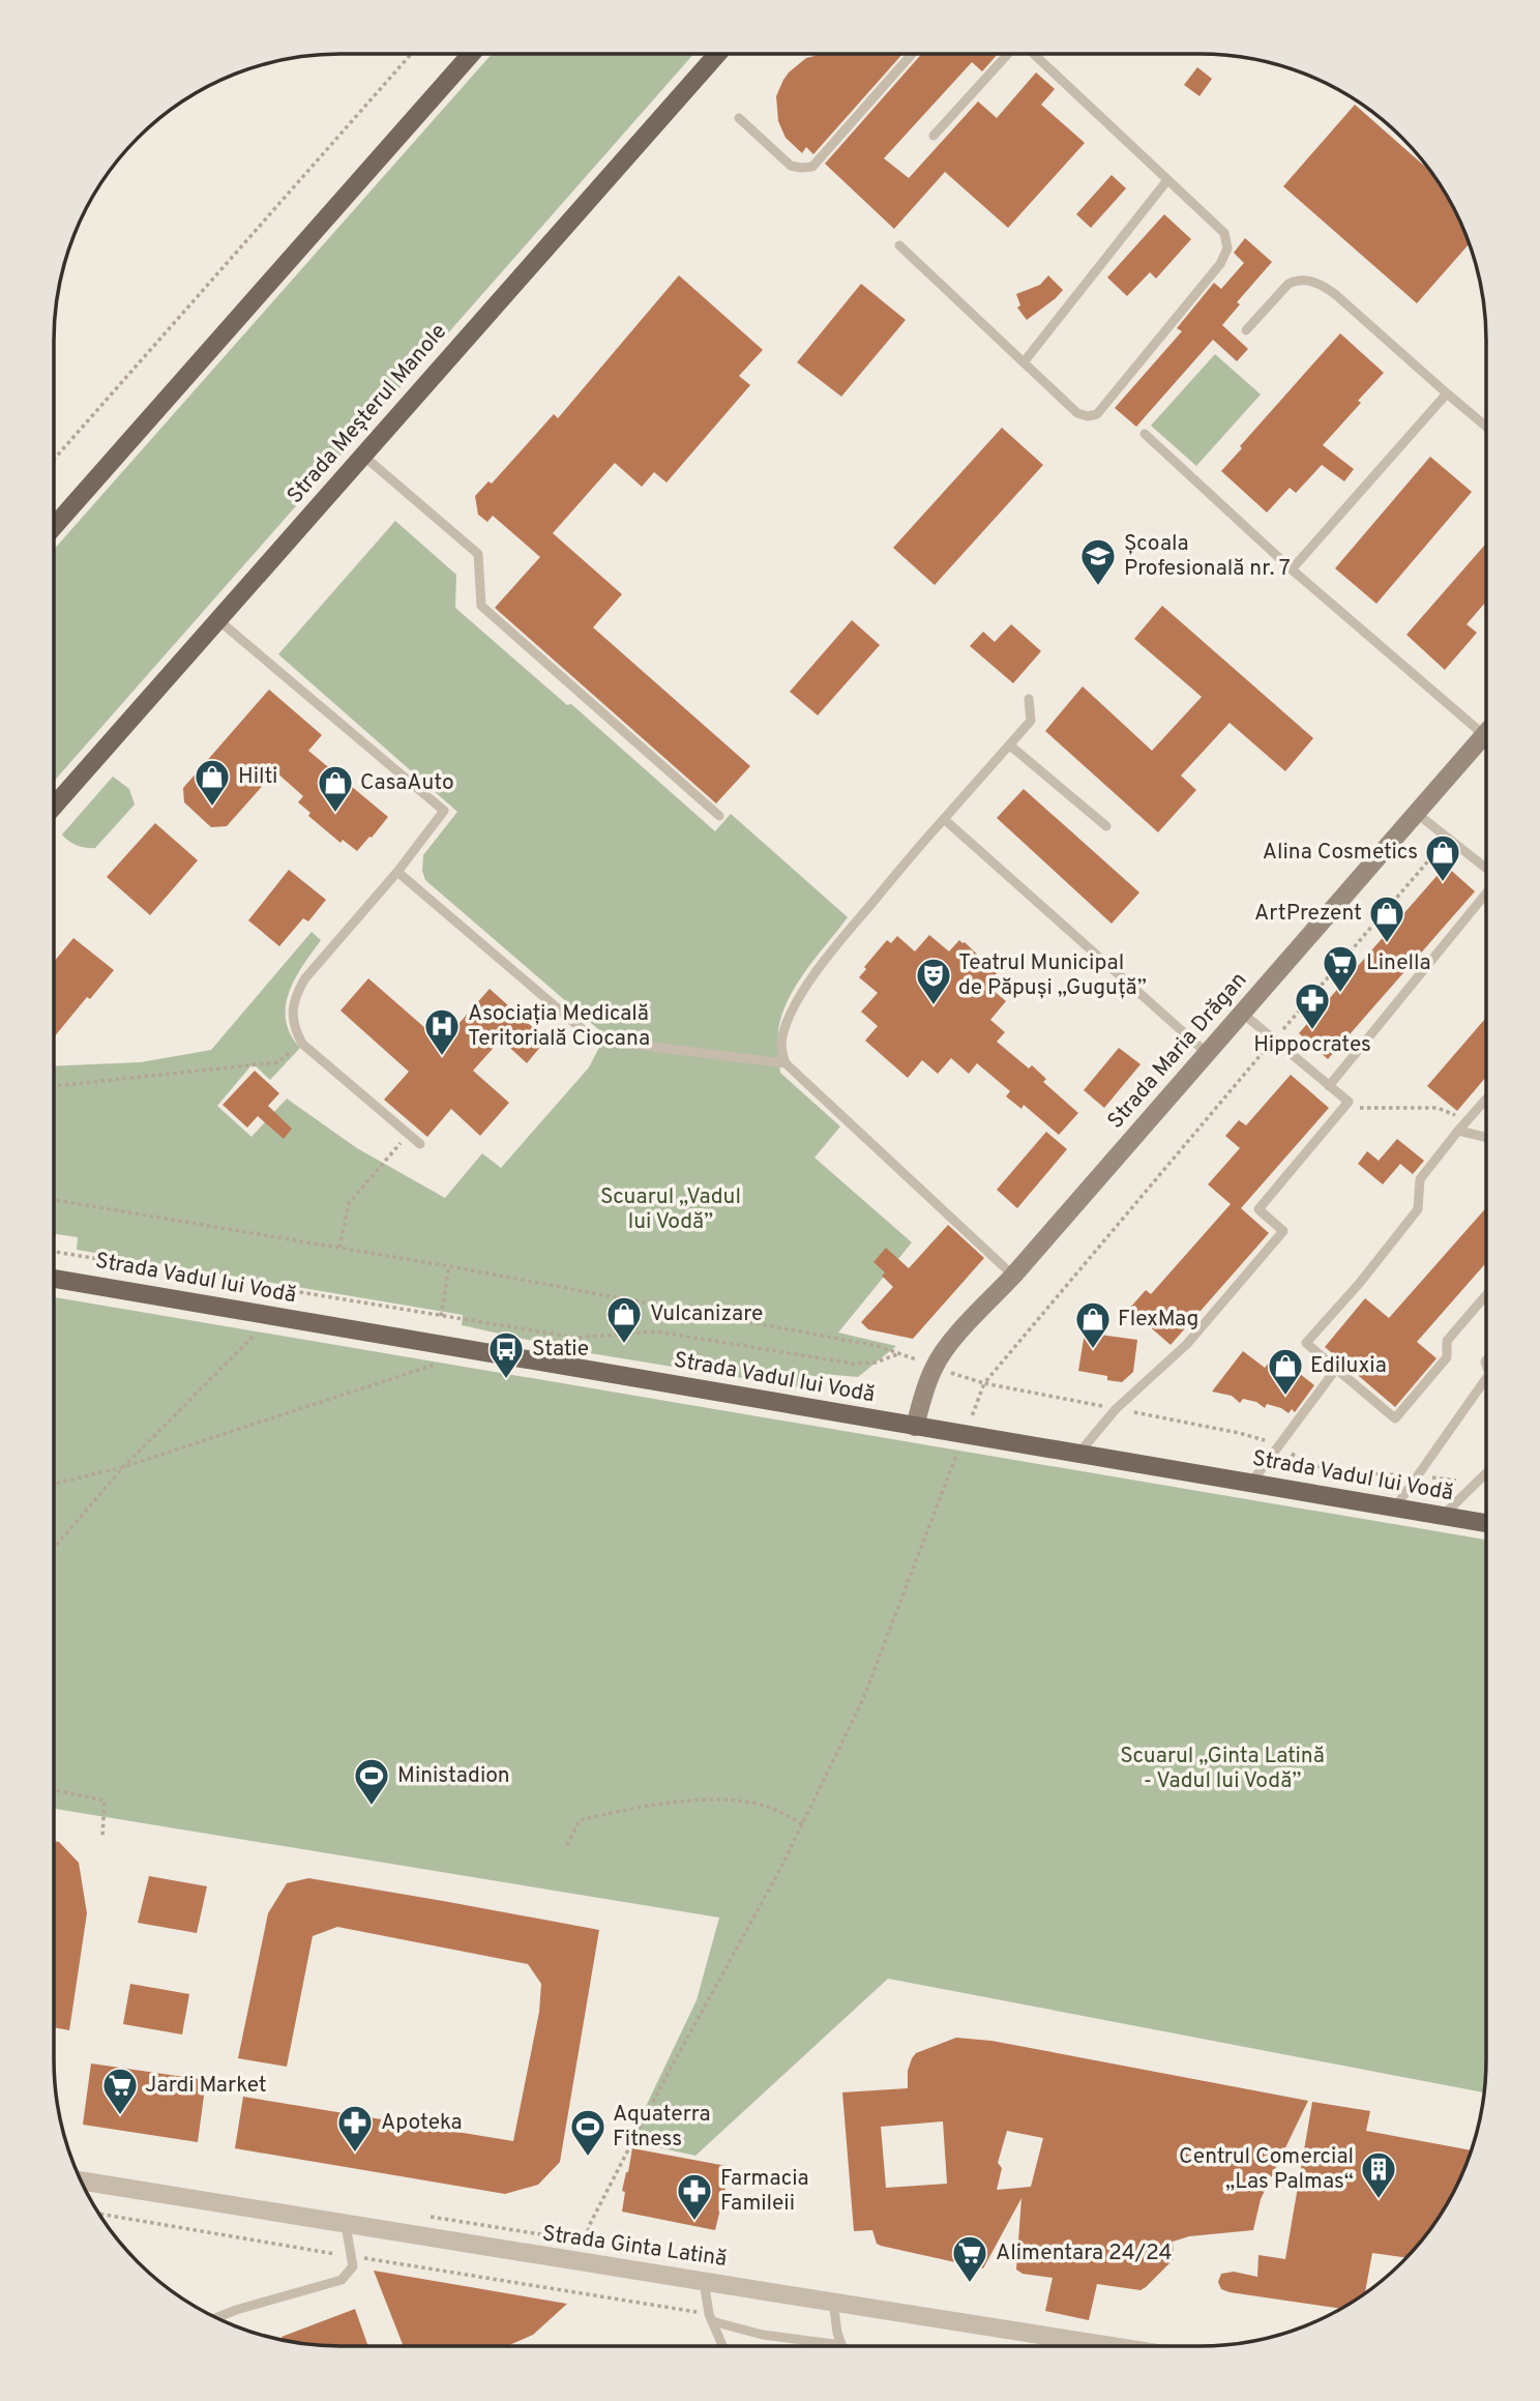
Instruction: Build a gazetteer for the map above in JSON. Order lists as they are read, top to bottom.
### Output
{
  "streets": {
    "main road": ["Strada Meșterul Manole", "Strada Maria Drăgan", "Strada Vadul lui Vodă"],
    "street": ["Strada Ginta Latină"]
  },
  "crossings": [
    ["Strada Maria Drăgan", "Strada Vadul lui Vodă"]
  ],
  "parks": ["Scuarul „Vadul lui Vodă”", "Scuarul „Ginta Latină - Vadul lui Vodă”"],
  "places": {
    "school or university": ["Școala Profesională nr. 7"],
    "shop": [
      "Hilti",
      "CasaAuto",
      "Alina Cosmetics",
      "ArtPrezent",
      "Vulcanizare",
      "FlexMag",
      "Ediluxia"
    ],
    "supermarket": ["Linella", "Jardi Market", "Alimentara 24/24"],
    "theatre": ["Teatrul Municipal de Păpuși „Guguță”"],
    "pharmacy": ["Hippocrates", "Apoteka", "Farmacia Famileii"],
    "hospital": ["Asociația Medicală Teritorială Ciocana"],
    "bus stop": ["Statie"],
    "sports": ["Ministadion", "Aquaterra Fitness"],
    "building": ["Centrul Comercial „Las Palmas“"]
  }
}
